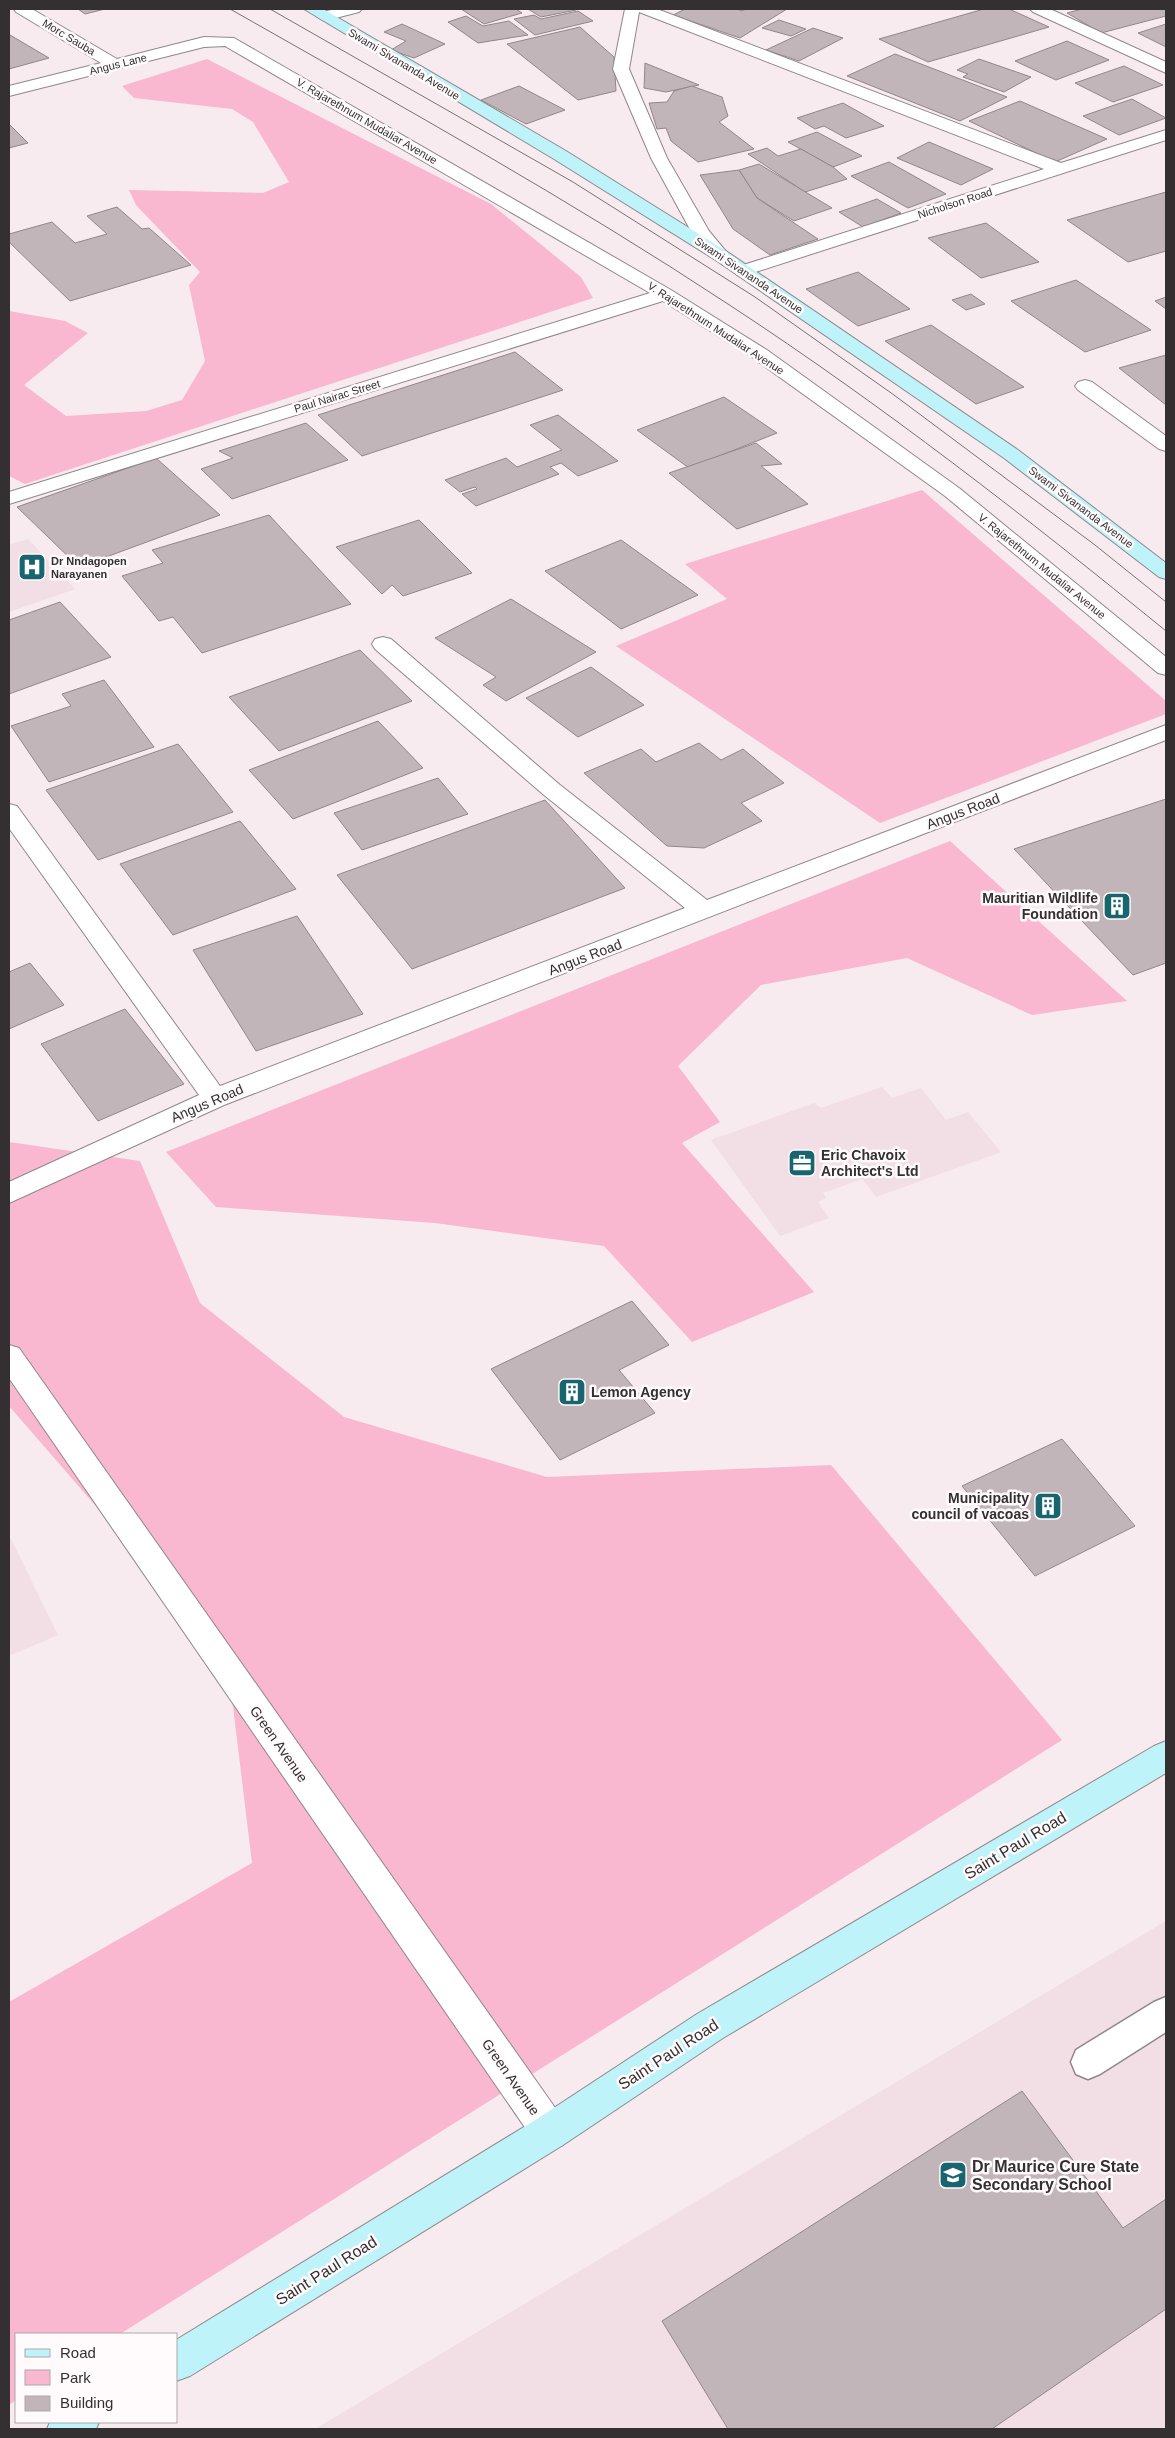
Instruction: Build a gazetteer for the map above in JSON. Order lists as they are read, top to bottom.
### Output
{
  "streets": {
    "street": [
      "Morc Sauba",
      "Angus Lane",
      "Swami Sivananda Avenue",
      "V. Rajarethnum Mudaliar Avenue",
      "Nicholson Road",
      "Paul Nairac Street",
      "Angus Road",
      "Green Avenue",
      "Saint Paul Road"
    ]
  },
  "crossings": [
    ["Morc Sauba", "Angus Lane"],
    ["Angus Lane", "V. Rajarethnum Mudaliar Avenue"],
    ["Swami Sivananda Avenue", "Nicholson Road"],
    ["V. Rajarethnum Mudaliar Avenue", "Paul Nairac Street"],
    ["Green Avenue", "Saint Paul Road"]
  ],
  "places": {
    "hospital": ["Dr Nndagopen Narayanen"],
    "building": ["Mauritian Wildlife Foundation", "Lemon Agency", "Municipality council of vacoas"],
    "office": ["Eric Chavoix Architect's Ltd"],
    "school or university": ["Dr Maurice Cure State Secondary School"]
  },
  "legend": ["Road", "Park", "Building"]
}
